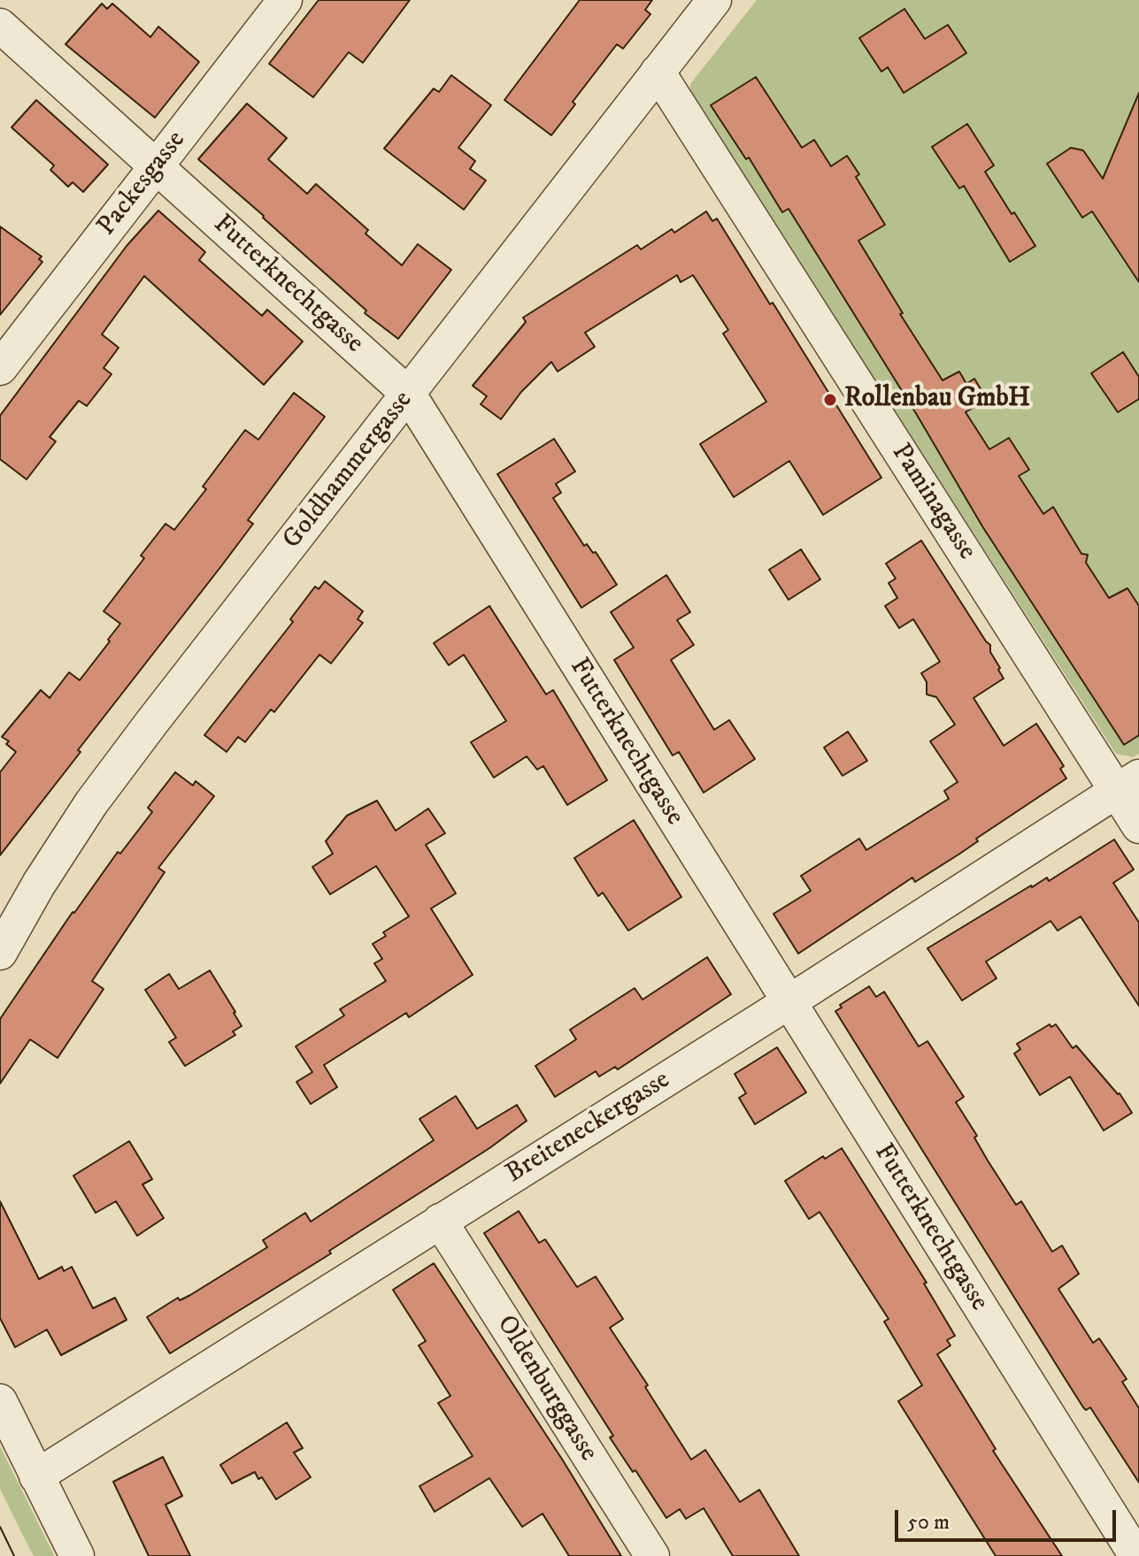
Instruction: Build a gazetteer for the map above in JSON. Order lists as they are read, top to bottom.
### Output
{
  "streets": {
    "street": [
      "Packesgasse",
      "Futterknechtgasse",
      "Goldhammergasse",
      "Paminagasse",
      "Breiteneckergasse",
      "Oldenburggasse"
    ]
  },
  "crossings": [
    ["Packesgasse", "Futterknechtgasse"],
    ["Futterknechtgasse", "Goldhammergasse"],
    ["Futterknechtgasse", "Breiteneckergasse"],
    ["Goldhammergasse", "Paminagasse"],
    ["Paminagasse", "Breiteneckergasse"],
    ["Breiteneckergasse", "Oldenburggasse"]
  ],
  "places": ["Rollenbau GmbH"],
  "scale_bar": "50 m"
}
